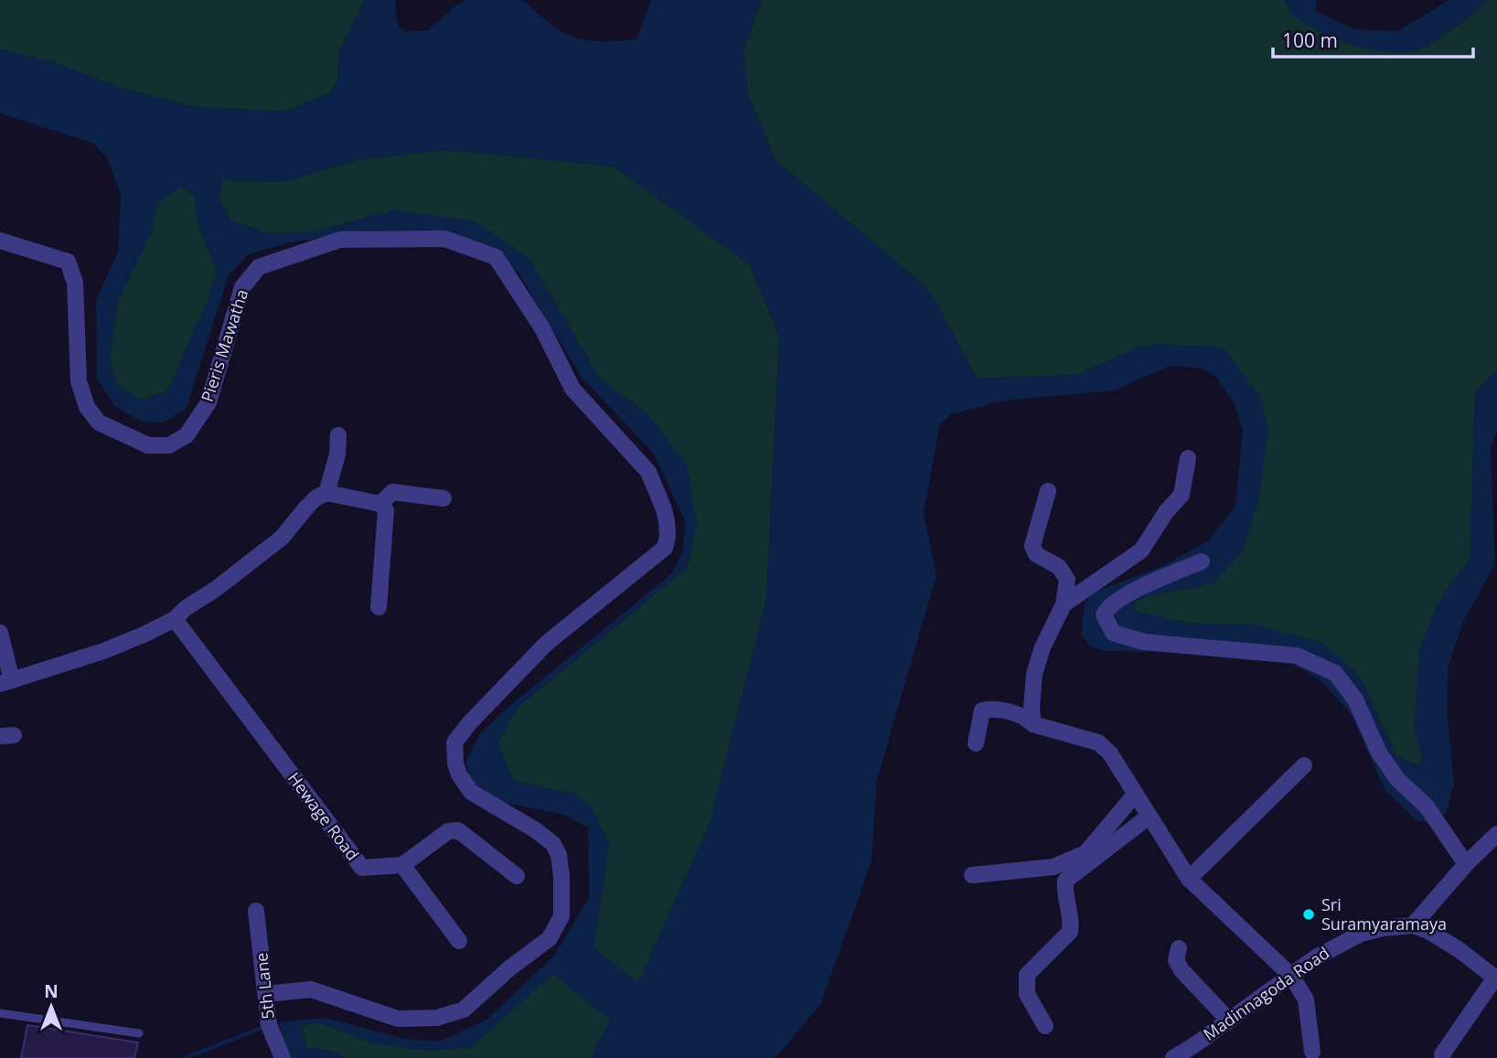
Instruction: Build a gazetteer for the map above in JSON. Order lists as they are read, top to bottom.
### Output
{
  "streets": {
    "street": [
      "Pieris Mawatha",
      "Hewage Road",
      "5th Lane",
      "Madinnagoda Road"
    ]
  },
  "crossings": [
    ["Pieris Mawatha", "5th Lane"]
  ],
  "places": ["Sri Suramyaramaya"],
  "scale_bar": "100 m",
  "north": "top"
}
